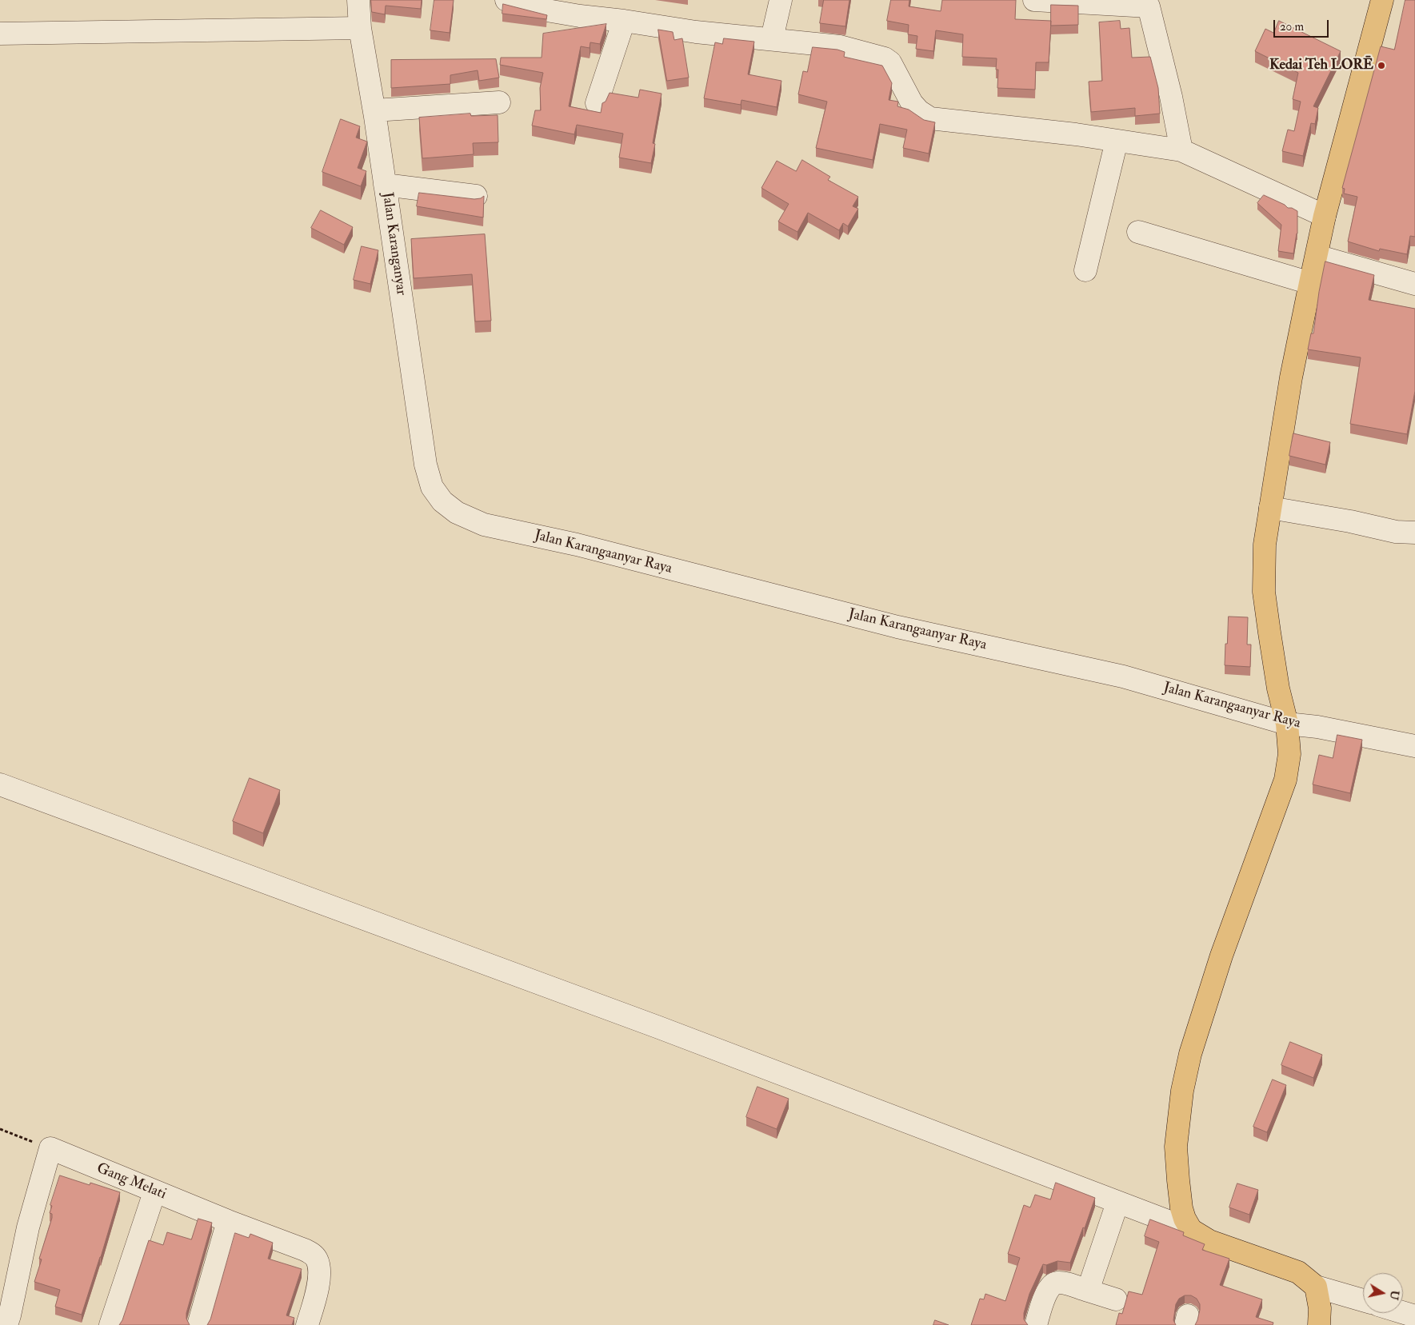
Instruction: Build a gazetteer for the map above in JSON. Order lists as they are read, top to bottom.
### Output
{
  "streets": {
    "street": ["Jalan Karanganyar", "Jalan Karangaanyar Raya", "Gang Melati"]
  },
  "crossings": [
    ["Jalan Karanganyar", "Jalan Karangaanyar Raya"]
  ],
  "places": ["Kedai Teh LORĒ"],
  "scale_bar": "20 m",
  "north": "right"
}
